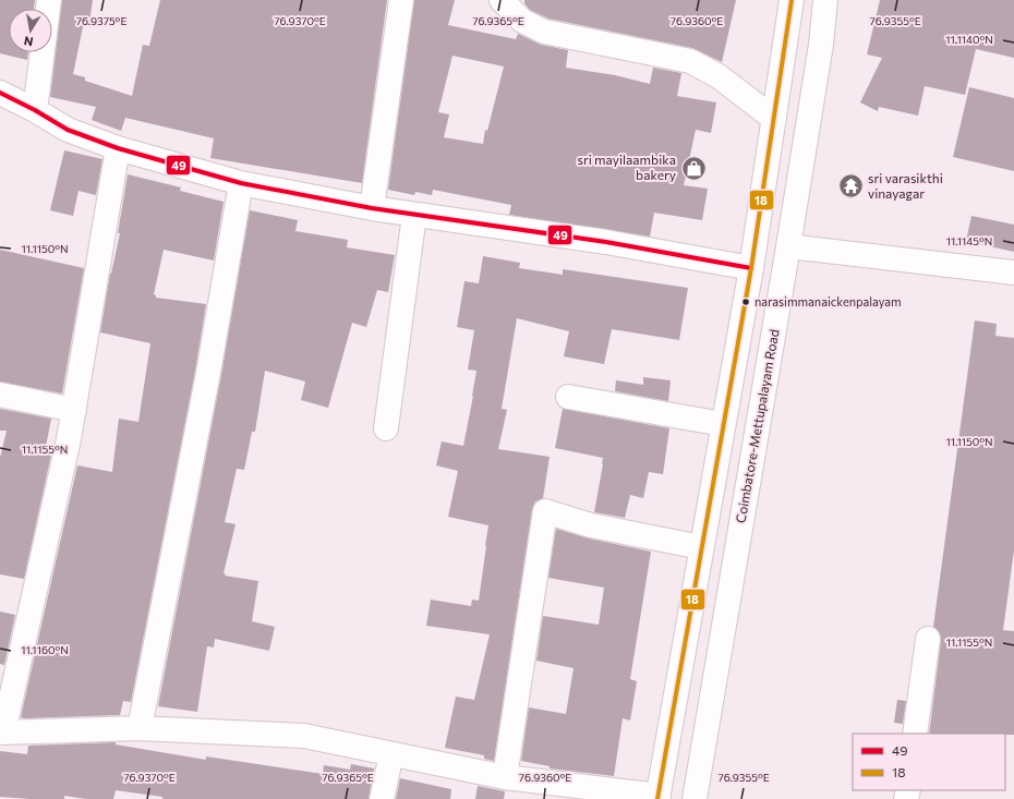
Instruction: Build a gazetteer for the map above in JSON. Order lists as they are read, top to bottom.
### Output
{
  "streets": {
    "main road": ["Coimbatore-Mettupalayam Road"]
  },
  "places": {
    "shop": ["sri mayilaambika bakery"],
    "temple": ["sri varasikthi vinayagar"],
    "other": ["narasimmanaickenpalayam"]
  },
  "lines": ["transit line 18", "transit line 49"],
  "legend": ["49", "18"],
  "north": "bottom",
  "coordinates": [
    "76.9375°E",
    "76.9365°E",
    "76.9360°E",
    "76.9370°E",
    "76.9355°E",
    "11.1140°N",
    "11.1145°N",
    "11.1150°N",
    "11.1155°N",
    "11.1160°N"
  ]
}
